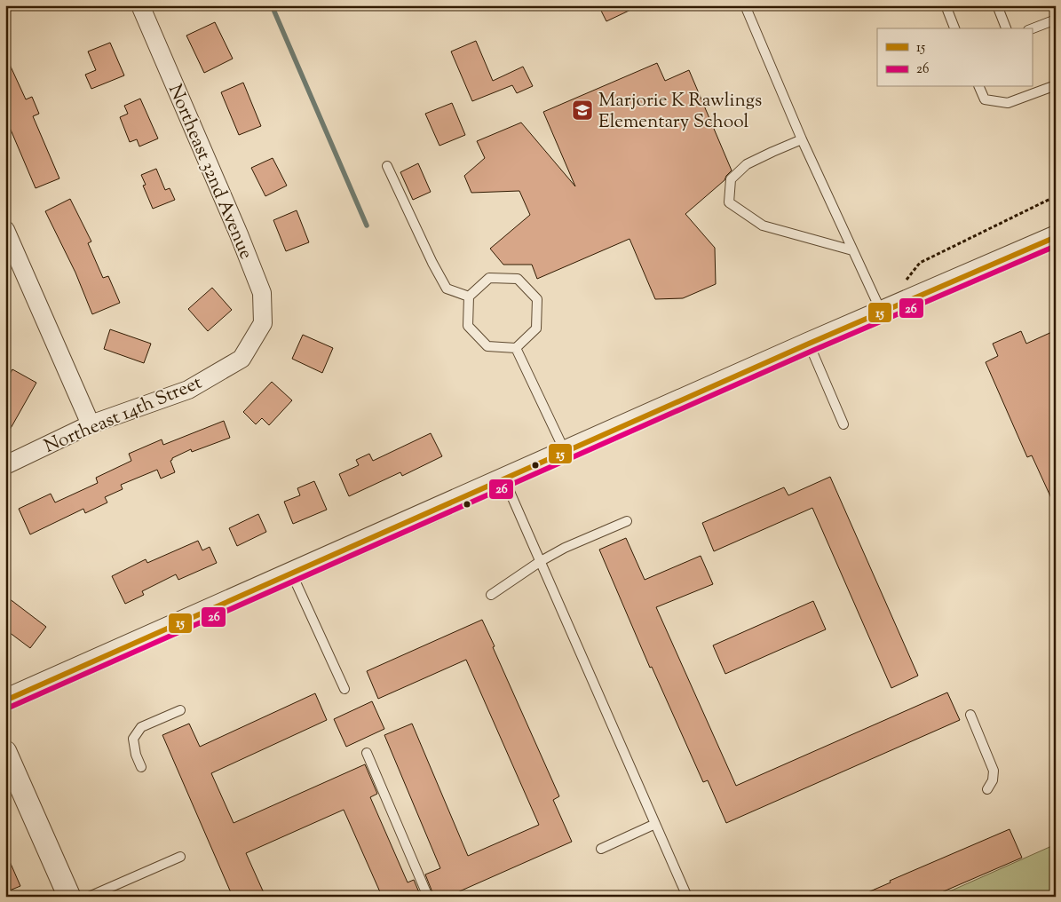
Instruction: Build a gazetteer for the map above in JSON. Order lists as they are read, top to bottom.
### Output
{
  "streets": {
    "street": ["Northeast 32nd Avenue", "Northeast 14th Street"]
  },
  "crossings": [
    ["Northeast 32nd Avenue", "Northeast 14th Street"]
  ],
  "places": {
    "school or university": ["Marjorie K Rawlings Elementary School"]
  },
  "lines": ["transit line 15", "transit line 26"],
  "legend": ["15", "26"]
}
